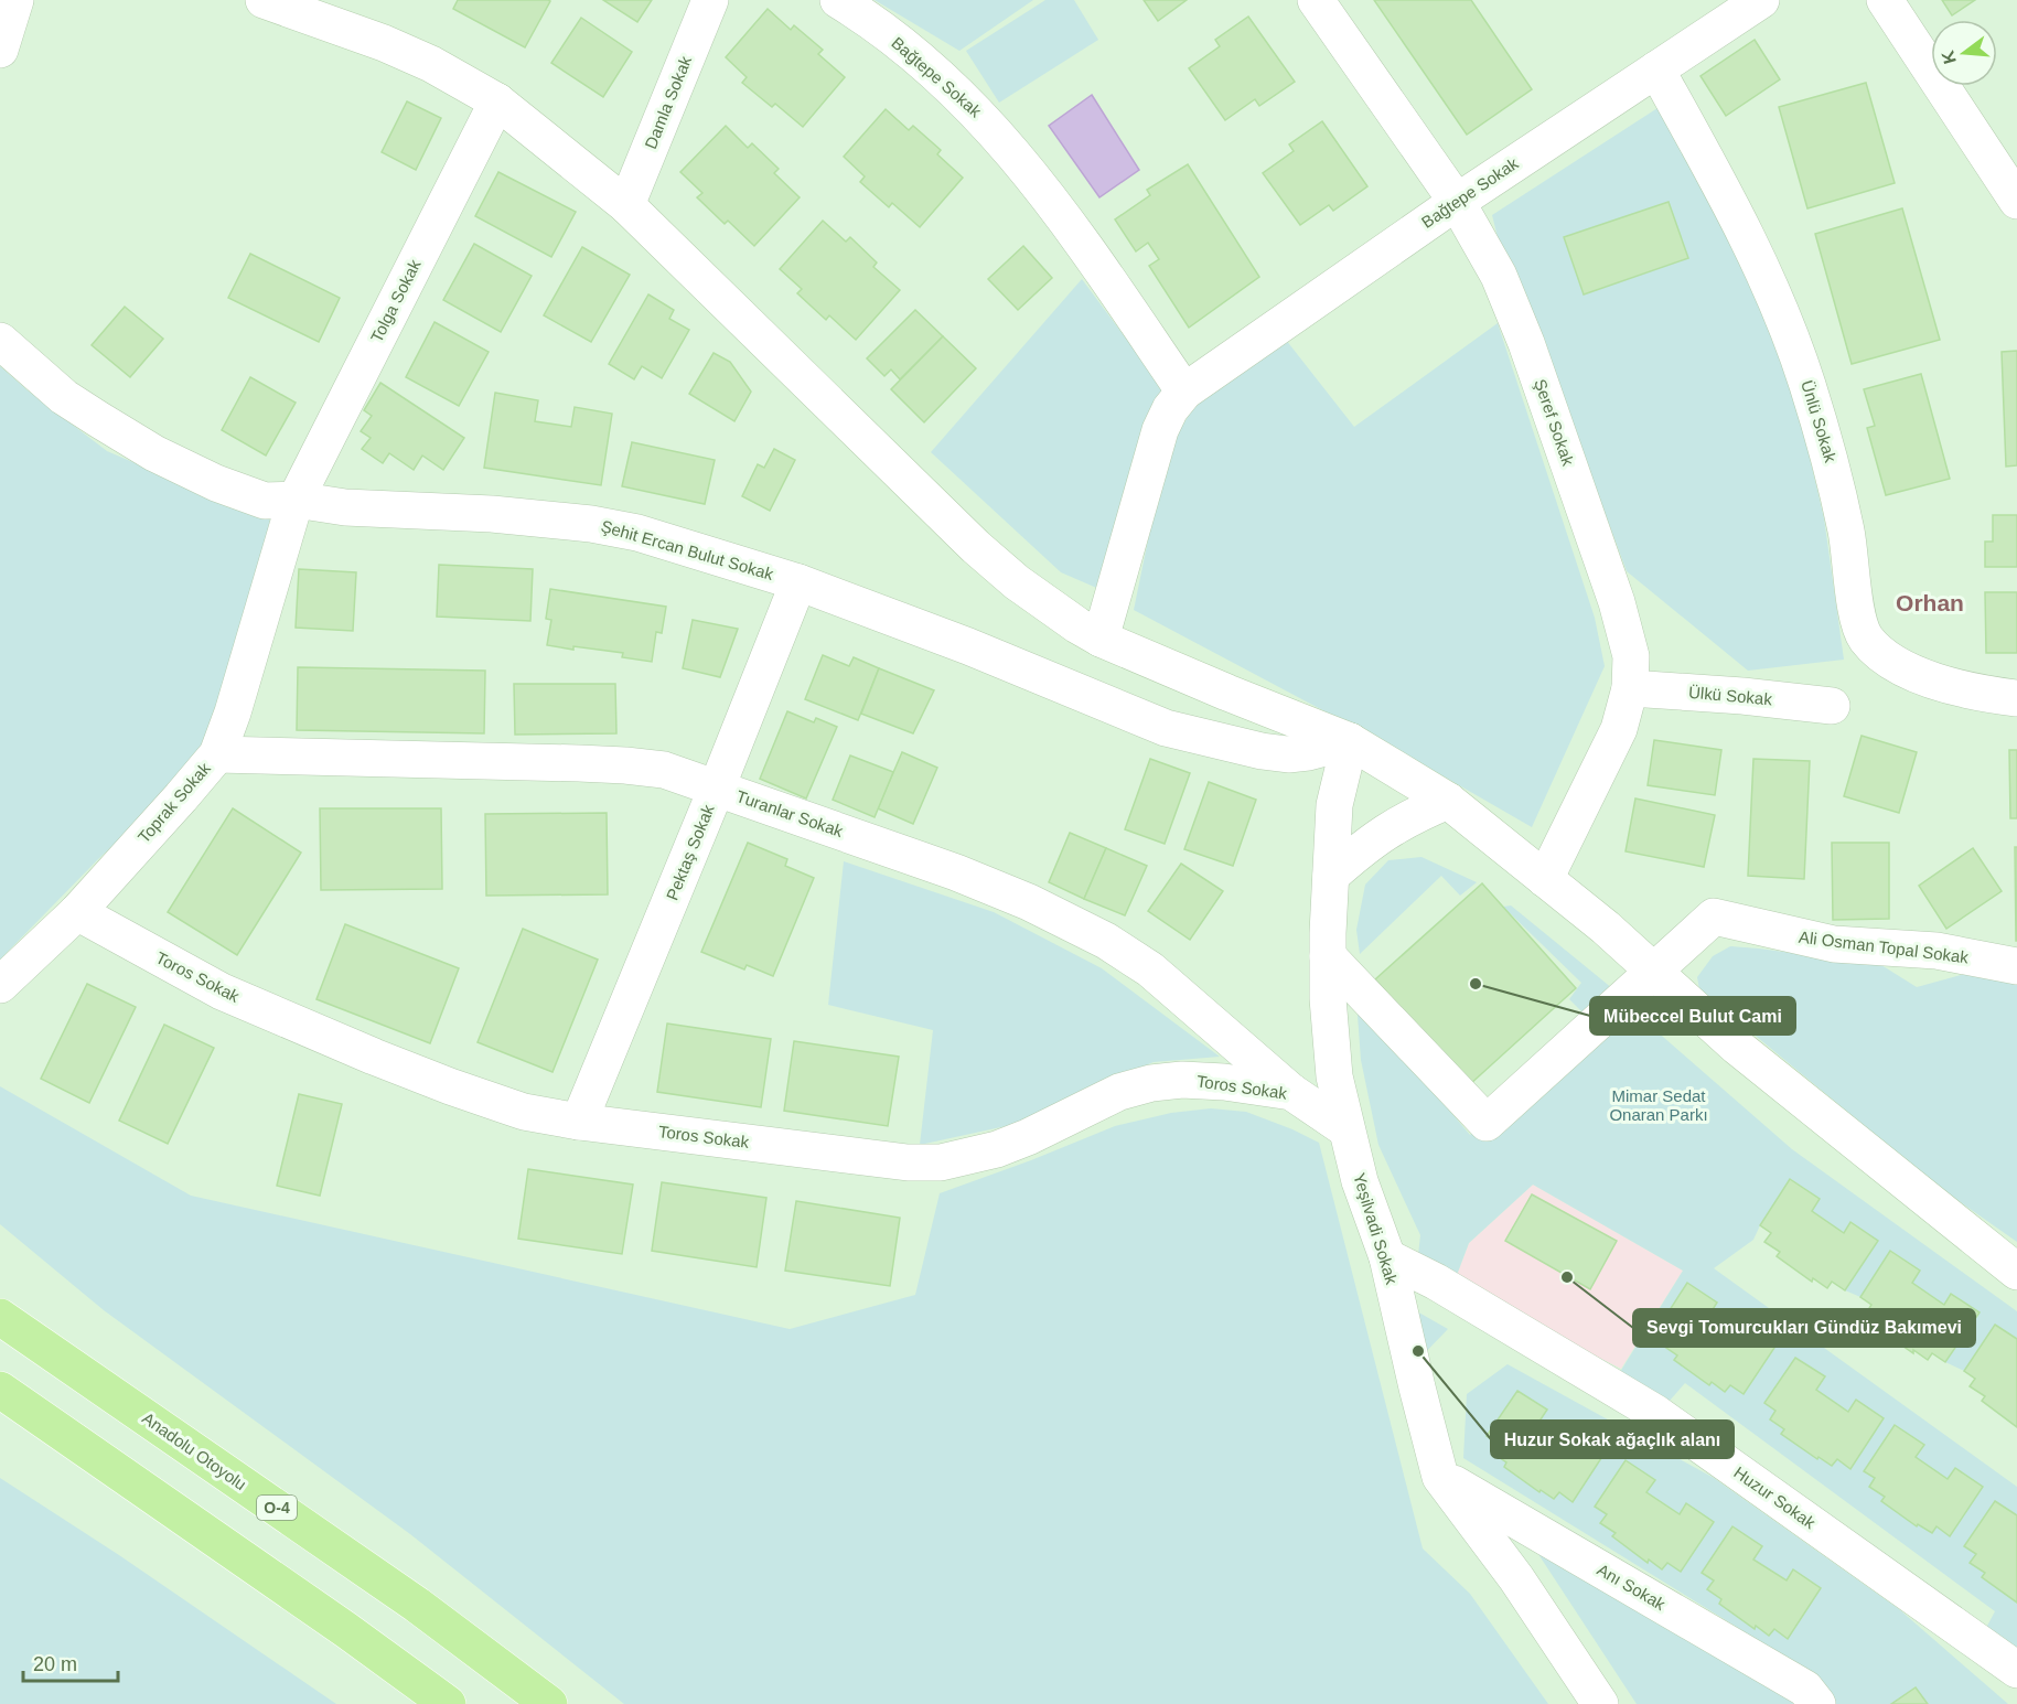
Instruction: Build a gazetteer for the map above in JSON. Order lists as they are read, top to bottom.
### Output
{
  "streets": {
    "highway": ["Anadolu Otoyolu", "O-4"],
    "street": [
      "Bağtepe Sokak",
      "Damla Sokak",
      "Tolga Sokak",
      "Ünlü Sokak",
      "Şeref Sokak",
      "Şehit Ercan Bulut Sokak",
      "Ülkü Sokak",
      "Toprak Sokak",
      "Turanlar Sokak",
      "Pektaş Sokak",
      "Ali Osman Topal Sokak",
      "Toros Sokak",
      "Yeşilvadi Sokak",
      "Huzur Sokak",
      "Anı Sokak"
    ]
  },
  "crossings": [
    ["Bağtepe Sokak", "Ünlü Sokak"],
    ["Bağtepe Sokak", "Şeref Sokak"],
    ["Tolga Sokak", "Şehit Ercan Bulut Sokak"],
    ["Tolga Sokak", "Toprak Sokak"],
    ["Şeref Sokak", "Ülkü Sokak"],
    ["Şehit Ercan Bulut Sokak", "Toprak Sokak"],
    ["Şehit Ercan Bulut Sokak", "Pektaş Sokak"],
    ["Şehit Ercan Bulut Sokak", "Yeşilvadi Sokak"],
    ["Toprak Sokak", "Turanlar Sokak"],
    ["Toprak Sokak", "Toros Sokak"],
    ["Turanlar Sokak", "Pektaş Sokak"],
    ["Turanlar Sokak", "Toros Sokak"],
    ["Pektaş Sokak", "Toros Sokak"],
    ["Toros Sokak", "Yeşilvadi Sokak"],
    ["Yeşilvadi Sokak", "Huzur Sokak"],
    ["Yeşilvadi Sokak", "Anı Sokak"]
  ],
  "districts": ["Orhan"],
  "parks": ["Mimar Sedat Onaran Parkı"],
  "places": ["Mübeccel Bulut Cami", "Sevgi Tomurcukları Gündüz Bakımevi", "Huzur Sokak ağaçlık alanı"],
  "scale_bar": "20 m",
  "north": "left"
}
